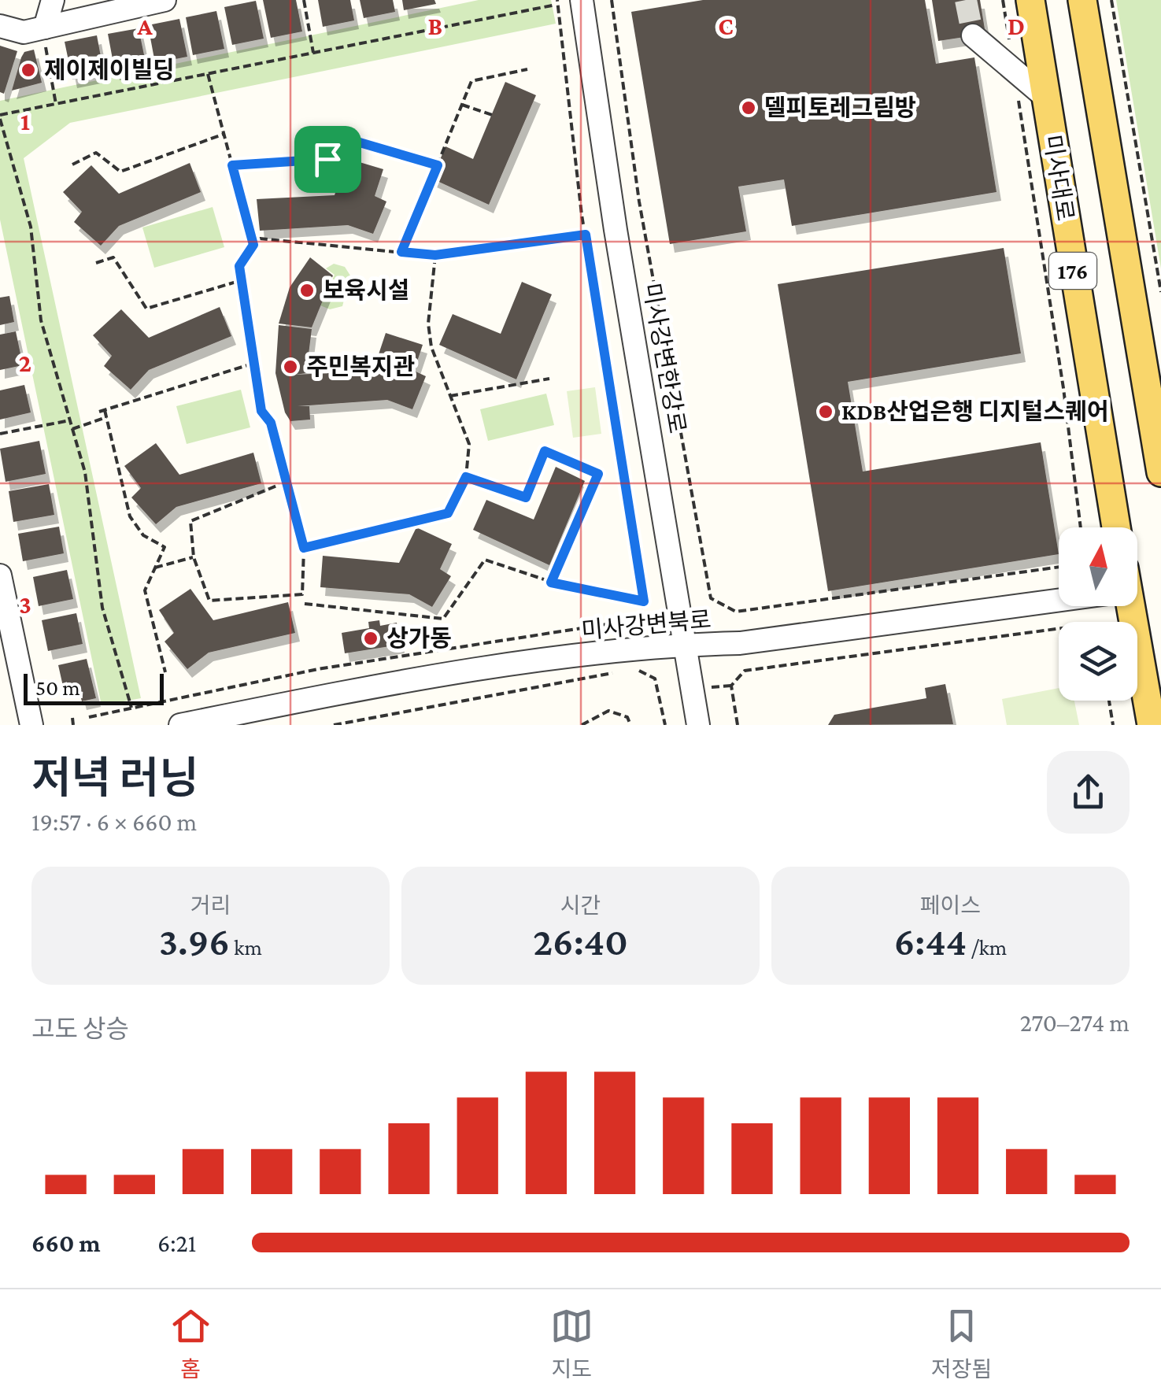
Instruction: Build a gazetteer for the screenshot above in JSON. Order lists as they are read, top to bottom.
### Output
{
  "streets": {
    "main road": ["미사대로", "176"],
    "street": ["미사강변한강로", "미사강변북로"]
  },
  "crossings": [
    ["미사강변한강로", "미사강변북로"]
  ],
  "places": [
    "제이제이빌딩",
    "델피토레그림방",
    "보육시설",
    "주민복지관",
    "KDB산업은행 디지털스퀘어",
    "상가동"
  ],
  "scale_bar": "50 m",
  "north": "top",
  "page": {
    "scale": "50 m",
    "heading": ["저녁 러닝", "19:57 · 6 × 660 m"],
    "stats": [
      ["거리", "3.96 km"],
      ["시간", "26:40"],
      ["페이스", "6:44 /km"]
    ],
    "chart": ["고도 상승", "270–274 m"],
    "list": [
      {
        "name": "660 m",
        "note": "6:21"
      }
    ],
    "tabs": ["홈", "지도", "저장됨"]
  },
  "grid": {
    "columns": [
      "A",
      "B",
      "C",
      "D"
    ],
    "rows": ["1", "2", "3"]
  }
}
